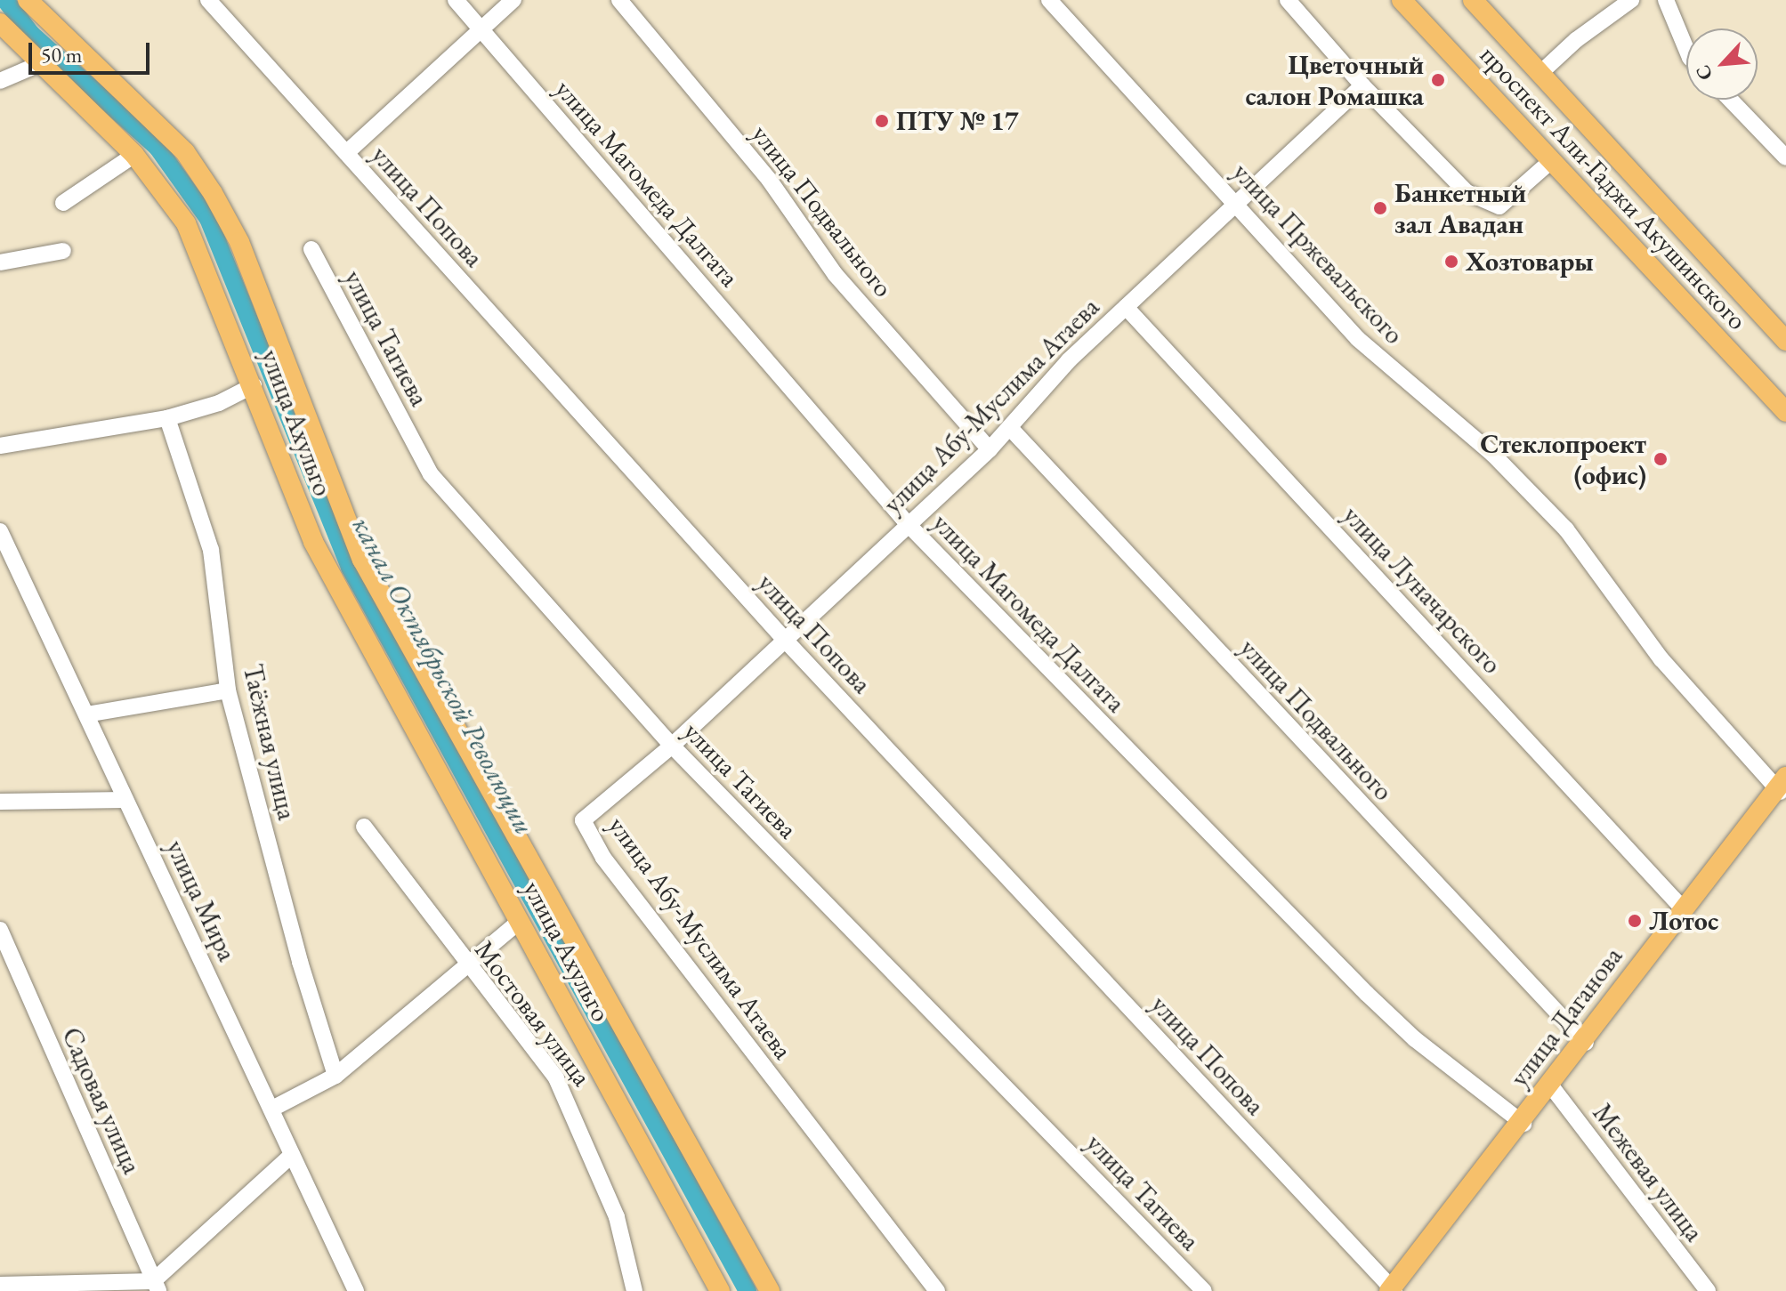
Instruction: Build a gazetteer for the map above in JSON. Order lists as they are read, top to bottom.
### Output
{
  "streets": {
    "main road": ["проспект Али-Гаджи Акушинского", "улица Ахульго", "улица Даганова"],
    "street": [
      "улица Магомеда Далгата",
      "улица Попова",
      "улица Подвального",
      "улица Пржевальского",
      "улица Тагиева",
      "улица Абу-Муслима Атаева",
      "улица Луначарского",
      "Таёжная улица",
      "улица Мира",
      "Мостовая улица",
      "Садовая улица",
      "Межевая улица"
    ]
  },
  "crossings": [
    ["улица Магомеда Далгата", "улица Абу-Муслима Атаева"],
    ["улица Магомеда Далгата", "улица Даганова"],
    ["улица Попова", "улица Абу-Муслима Атаева"],
    ["улица Попова", "улица Даганова"],
    ["улица Подвального", "улица Абу-Муслима Атаева"],
    ["улица Подвального", "улица Даганова"],
    ["улица Пржевальского", "улица Абу-Муслима Атаева"],
    ["улица Пржевальского", "улица Даганова"],
    ["улица Тагиева", "улица Абу-Муслима Атаева"],
    ["улица Абу-Муслима Атаева", "улица Луначарского"],
    ["улица Луначарского", "улица Даганова"],
    ["улица Даганова", "Межевая улица"]
  ],
  "water": ["канал Октябрьской Революции"],
  "places": [
    "Цветочный салон Ромашка",
    "ПТУ № 17",
    "Банкетный зал Авадан",
    "Хозтовары",
    "Стеклопроект (офис)",
    "Лотос"
  ],
  "scale_bar": "50 m",
  "north": "bottom left"
}
